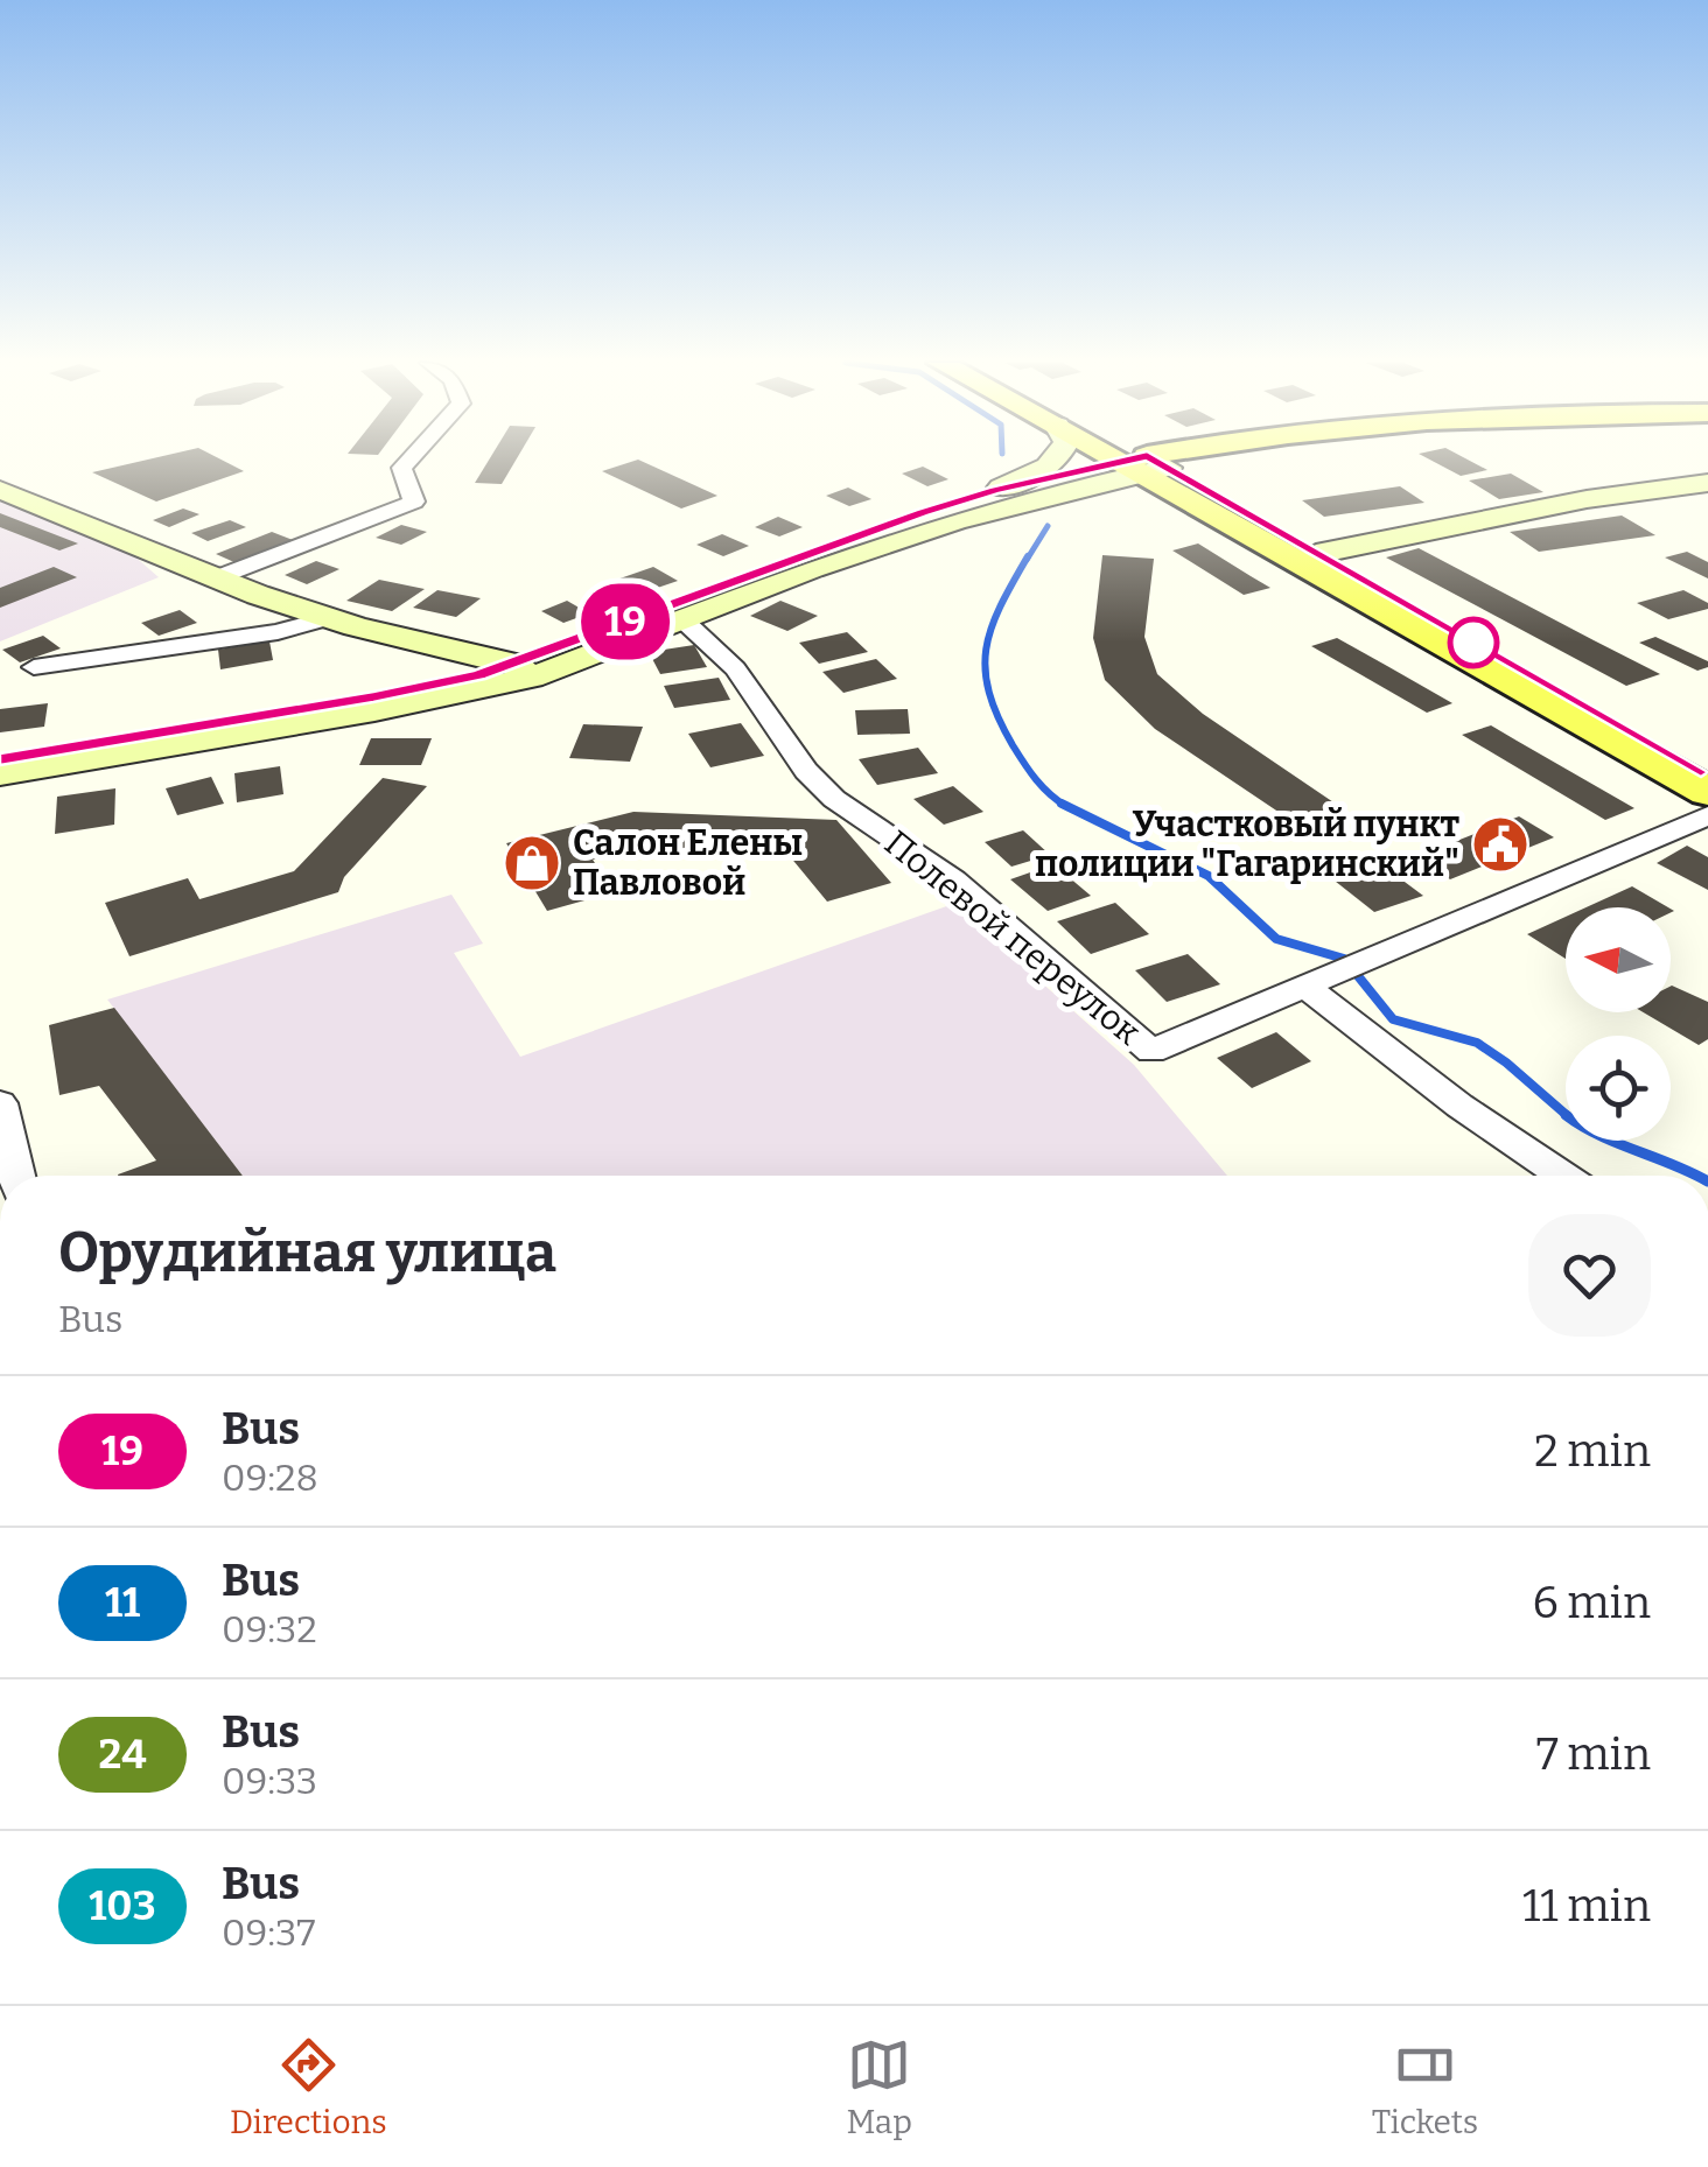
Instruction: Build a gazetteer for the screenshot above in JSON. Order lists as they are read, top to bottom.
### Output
{
  "streets": {
    "street": ["Полевой переулок"]
  },
  "places": {
    "public building": ["Участковый пункт полиции \"Гагаринский\""],
    "shop": ["Салон Елены Павловой"]
  },
  "lines": ["bus line 19"],
  "north": "left",
  "page": {
    "on_map": "19",
    "heading": ["Орудийная улица", "Bus"],
    "list": [
      {
        "mark": "19",
        "name": "Bus",
        "note": "09:28",
        "value": "2 min"
      },
      {
        "mark": "11",
        "name": "Bus",
        "note": "09:32",
        "value": "6 min"
      },
      {
        "mark": "24",
        "name": "Bus",
        "note": "09:33",
        "value": "7 min"
      },
      {
        "mark": "103",
        "name": "Bus",
        "note": "09:37",
        "value": "11 min"
      }
    ],
    "tabs": ["Directions", "Map", "Tickets"]
  }
}
